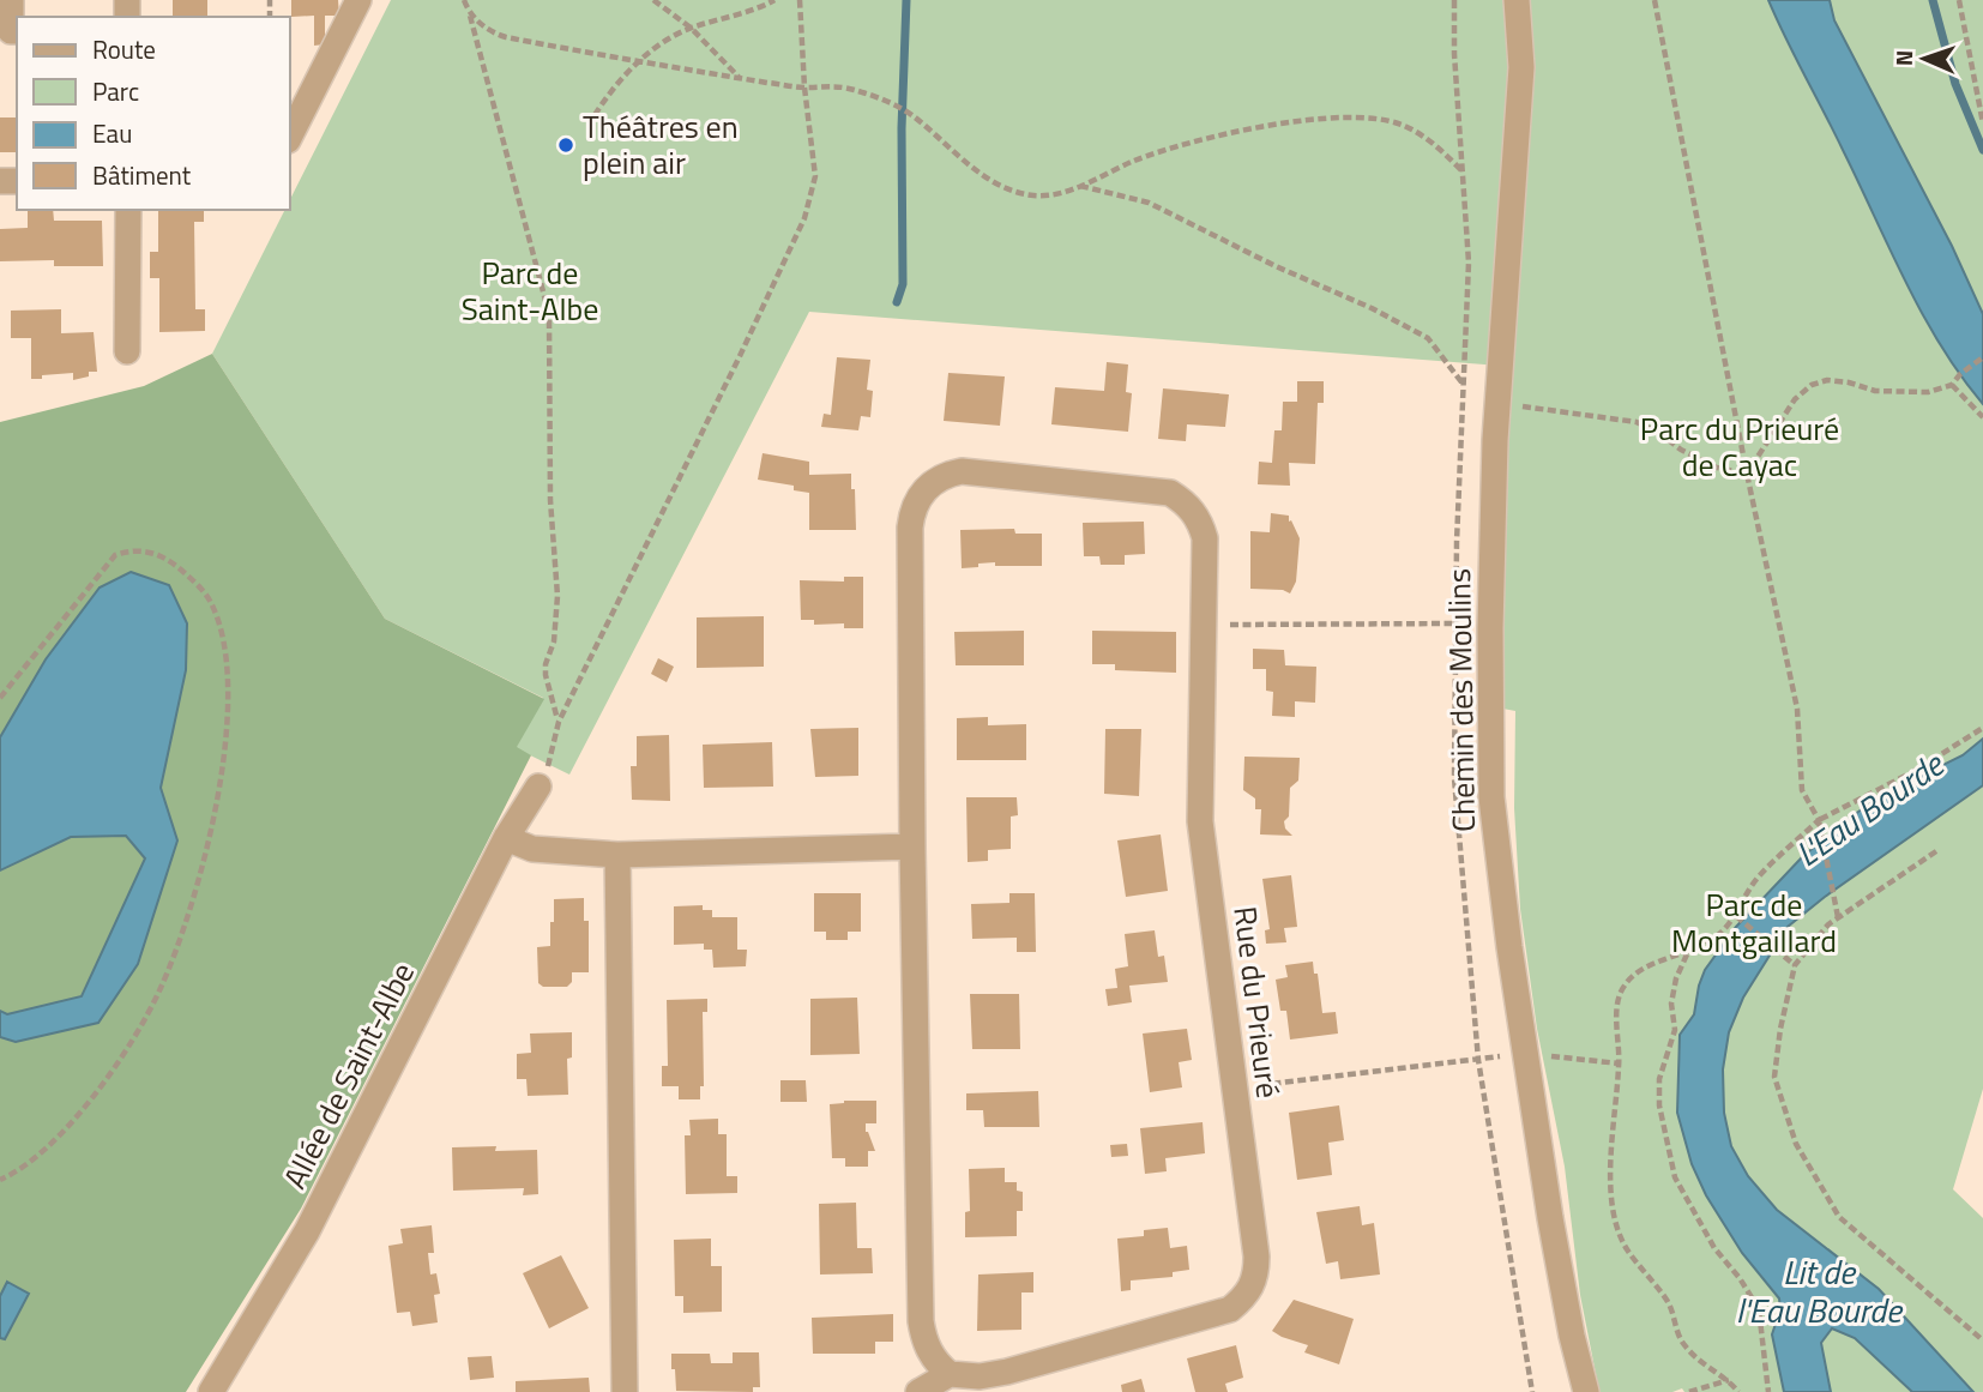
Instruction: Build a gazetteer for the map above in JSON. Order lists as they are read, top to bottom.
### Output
{
  "streets": {
    "street": ["Chemin des Moulins", "Rue du Prieuré", "Allée de Saint-Albe"]
  },
  "water": ["L'Eau Bourde", "Lit de l'Eau Bourde"],
  "parks": ["Parc de Saint-Albe", "Parc du Prieuré de Cayac", "Parc de Montgaillard"],
  "places": ["Théâtres en plein air"],
  "legend": [
    "Route",
    "Parc",
    "Eau",
    "Bâtiment"
  ],
  "north": "left"
}
